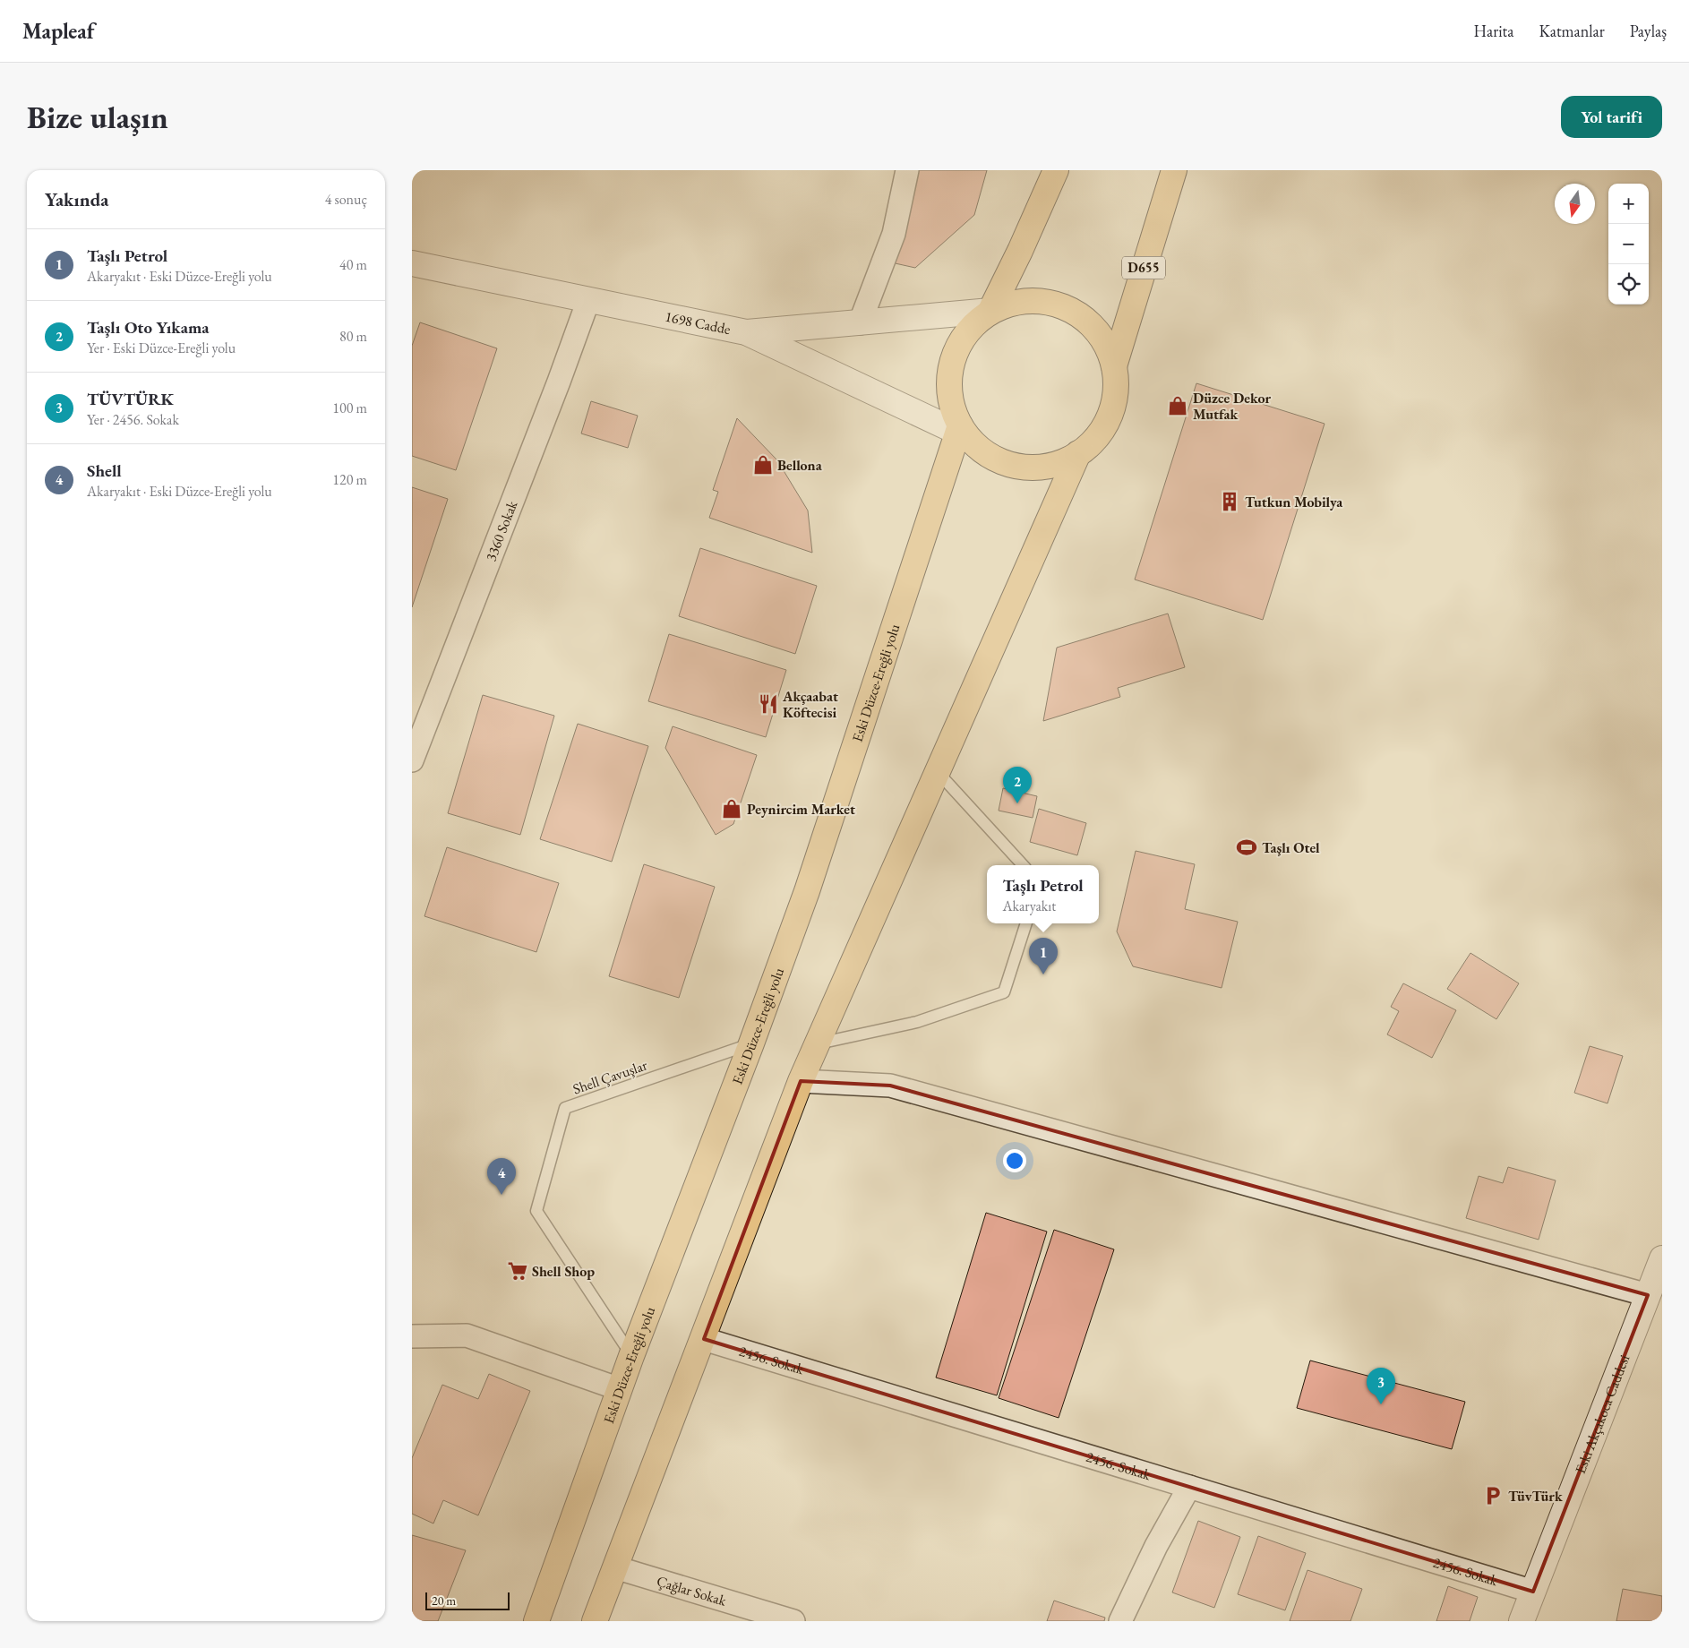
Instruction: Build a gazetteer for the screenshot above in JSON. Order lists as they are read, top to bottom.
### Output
{
  "streets": {
    "main road": ["D655", "Eski Düzce-Ereğli yolu"],
    "street": [
      "1698 Cadde",
      "3360 Sokak",
      "2456. Sokak",
      "Eski Akçakoca Caddesi",
      "Çağlar Sokak"
    ],
    "lane": ["Shell Çavuşlar"]
  },
  "crossings": [
    ["1698 Cadde", "3360 Sokak"],
    ["1698 Cadde", "Eski Düzce-Ereğli yolu"],
    ["Eski Düzce-Ereğli yolu", "Shell Çavuşlar"],
    ["2456. Sokak", "Eski Akçakoca Caddesi"]
  ],
  "places": {
    "shop": ["Düzce Dekor Mutfak", "Bellona", "Peynircim Market"],
    "building": ["Tutkun Mobilya"],
    "restaurant": ["Akçaabat Köftecisi"],
    "sports": ["Taşlı Otel"],
    "supermarket": ["Shell Shop"],
    "parking": ["TüvTürk"]
  },
  "scale_bar": "20 m",
  "north": "bottom",
  "page": {
    "header": "Mapleaf",
    "nav": ["Harita", "Katmanlar", "Paylaş"],
    "buttons": "Yol tarifi",
    "title": "Bize ulaşın",
    "heading": ["Yakında", "4 sonuç"],
    "map_buttons": ["+", "−"],
    "list": [
      {
        "mark": "1",
        "name": "Taşlı Petrol",
        "note": "Akaryakıt · Eski Düzce-Ereğli yolu",
        "value": "40 m"
      },
      {
        "mark": "2",
        "name": "Taşlı Oto Yıkama",
        "note": "Yer · Eski Düzce-Ereğli yolu",
        "value": "80 m"
      },
      {
        "mark": "3",
        "name": "TÜVTÜRK",
        "note": "Yer · 2456. Sokak",
        "value": "100 m"
      },
      {
        "mark": "4",
        "name": "Shell",
        "note": "Akaryakıt · Eski Düzce-Ereğli yolu",
        "value": "120 m"
      }
    ],
    "pins": [
      "2",
      "1",
      "4",
      "3"
    ],
    "popup": ["Taşlı Petrol", "Akaryakıt"],
    "scale": "20 m"
  }
}
